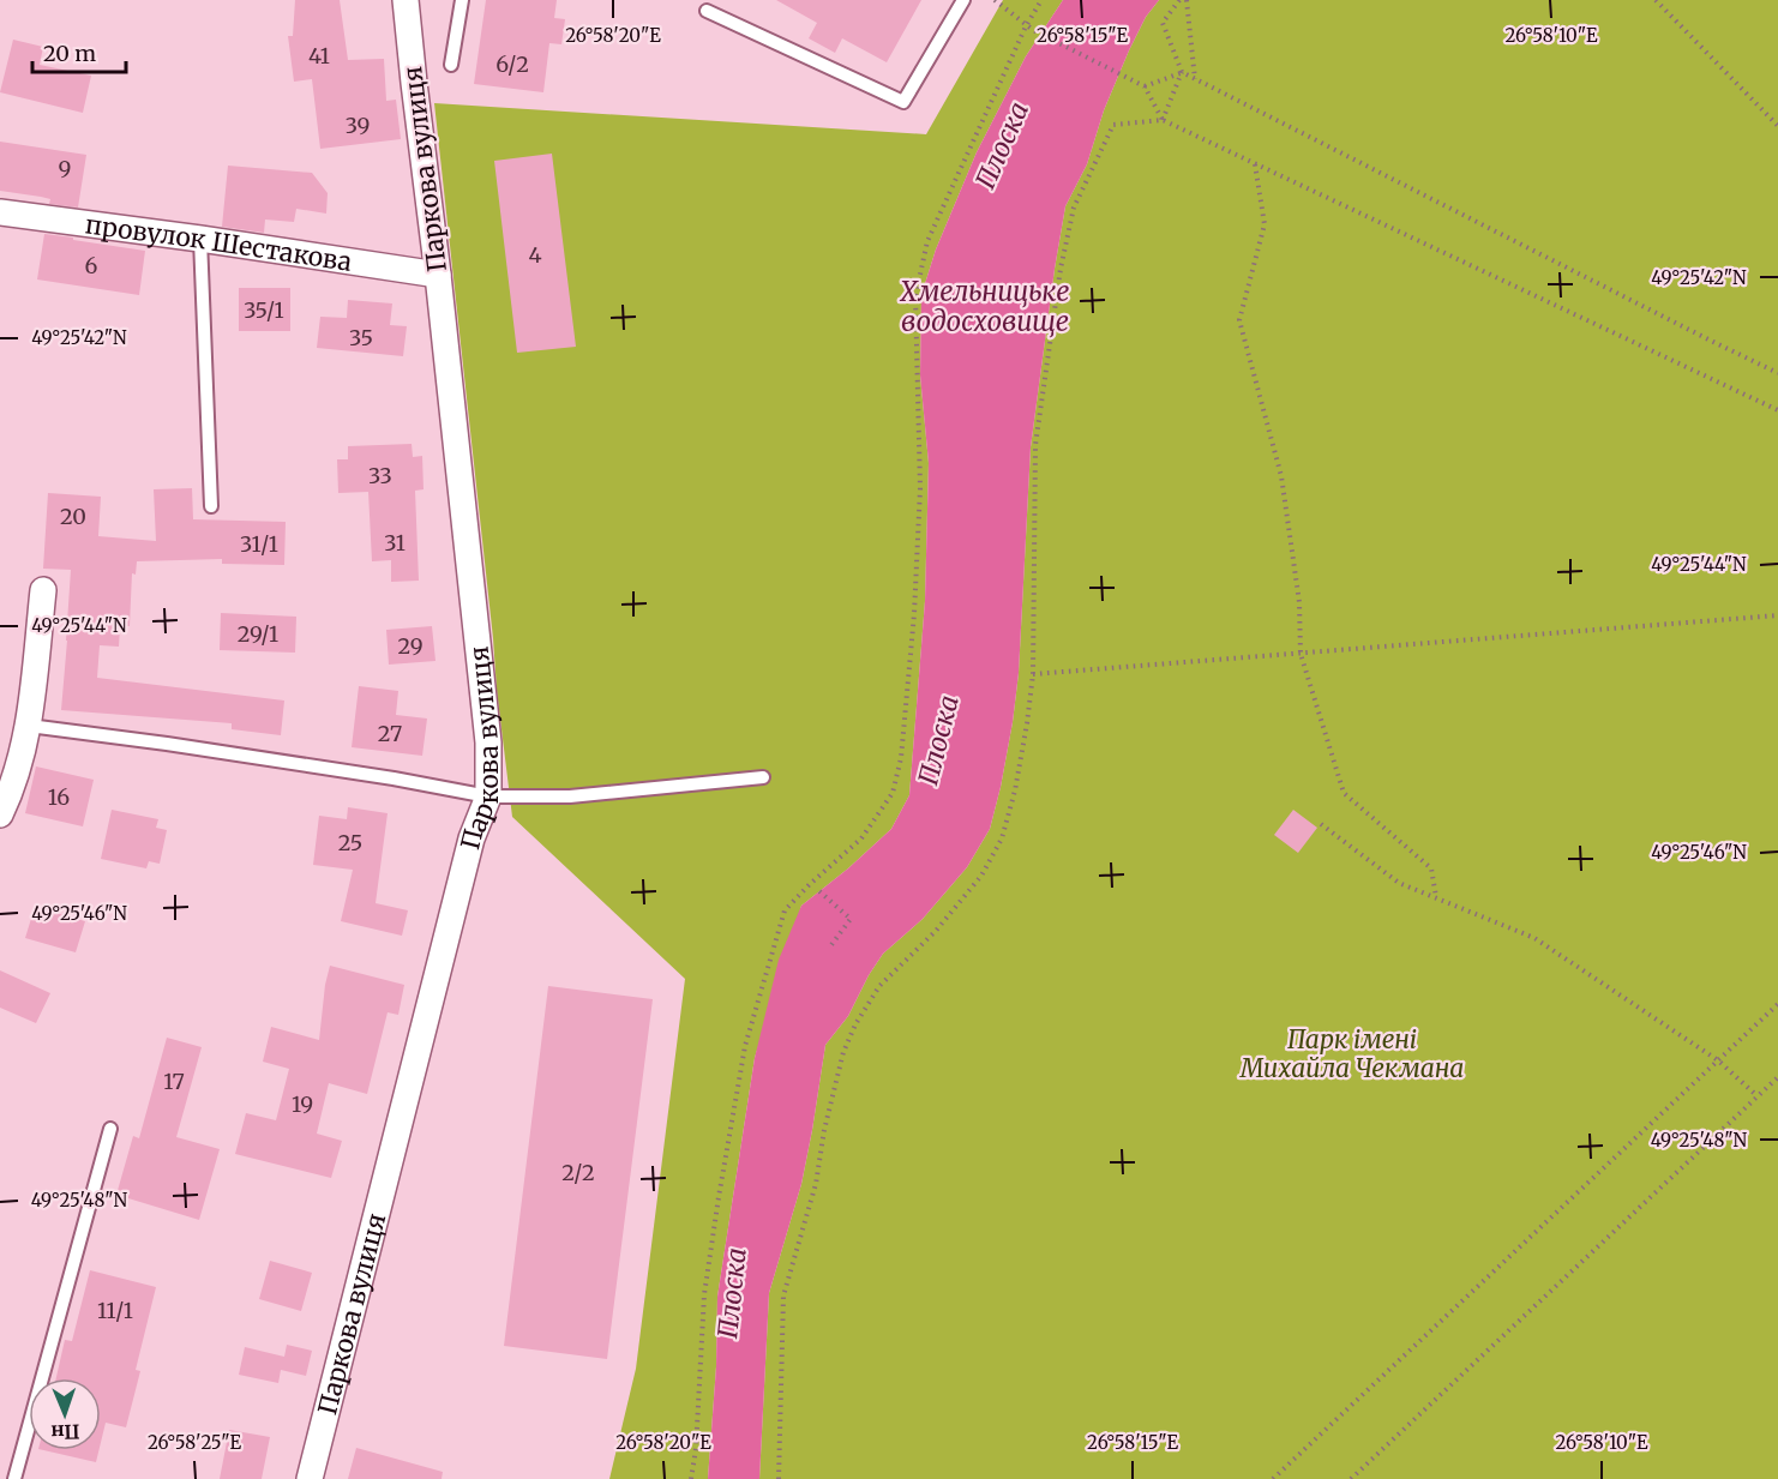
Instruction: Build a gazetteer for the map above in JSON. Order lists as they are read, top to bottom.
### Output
{
  "streets": {
    "street": ["Паркова вулиця", "провулок Шестакова"]
  },
  "crossings": [
    ["Паркова вулиця", "провулок Шестакова"]
  ],
  "water": ["Плоска", "Хмельницьке водосховище"],
  "parks": ["Парк імені Михайла Чекмана"],
  "house_numbers": [
    "41",
    "6/2",
    "39",
    "9",
    "4",
    "6",
    "35/1",
    "35",
    "33",
    "20",
    "31",
    "31/1",
    "29/1",
    "29",
    "27",
    "16",
    "25",
    "17",
    "19",
    "2/2",
    "11/1"
  ],
  "scale_bar": "20 m",
  "north": "bottom",
  "coordinates": [
    "26°58'20\"E",
    "26°58'15\"E",
    "26°58'10\"E",
    "49°25'42\"N",
    "49°25'44\"N",
    "49°25'46\"N",
    "49°25'48\"N",
    "26°58'25\"E"
  ]
}
